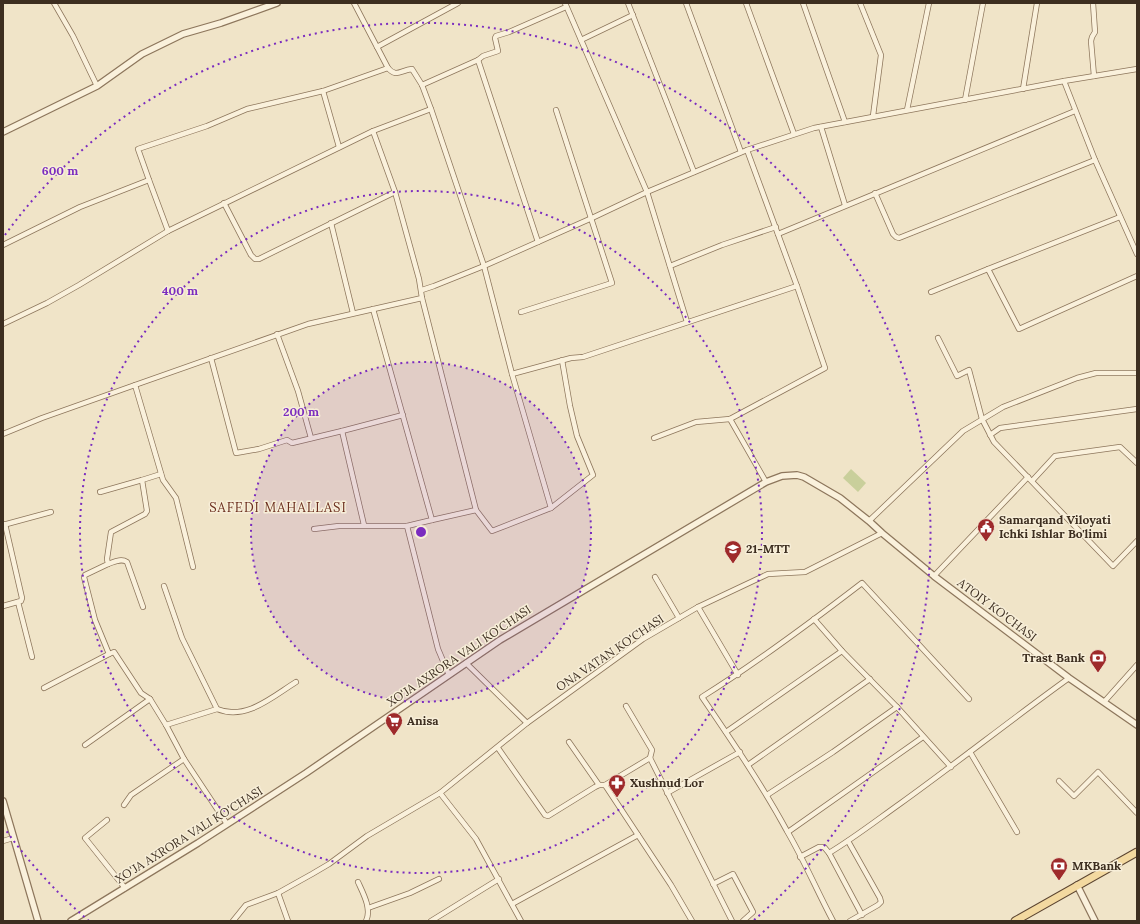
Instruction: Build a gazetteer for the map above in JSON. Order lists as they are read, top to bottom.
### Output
{
  "streets": {
    "street": ["ATOIY KO'CHASI", "ONA VATAN KO'CHASI", "XO'JA AXRORA VALI KO'CHASI"]
  },
  "crossings": [
    ["ATOIY KO'CHASI", "ONA VATAN KO'CHASI"],
    ["ATOIY KO'CHASI", "XO'JA AXRORA VALI KO'CHASI"]
  ],
  "districts": ["SAFEDI MAHALLASI"],
  "places": {
    "public building": ["Samarqand Viloyati Ichki Ishlar Bo'limi"],
    "school or university": ["21-MTT"],
    "bank": ["Trast Bank", "MKBank"],
    "supermarket": ["Anisa"],
    "pharmacy": ["Xushnud Lor"]
  },
  "rings": ["600 m", "400 m", "200 m"]
}
